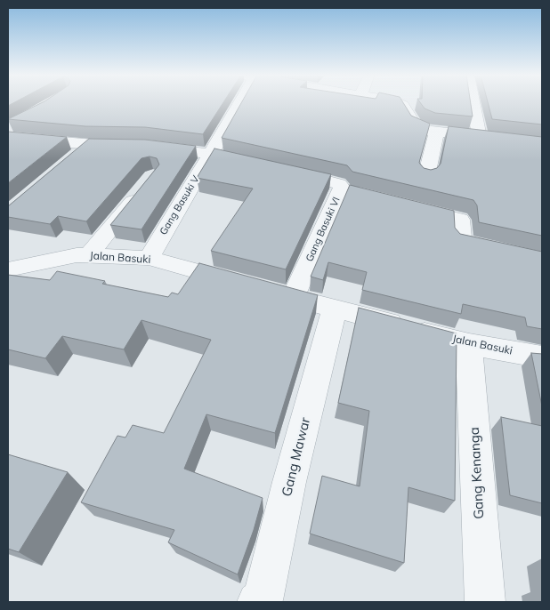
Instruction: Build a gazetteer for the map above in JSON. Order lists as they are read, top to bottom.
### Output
{
  "streets": {
    "street": [
      "Gang Basuki V",
      "Gang Basuki VI",
      "Jalan Basuki",
      "Gang Mawar",
      "Gang Kenanga"
    ]
  },
  "crossings": [
    ["Gang Basuki V", "Jalan Basuki"],
    ["Gang Basuki VI", "Jalan Basuki"],
    ["Jalan Basuki", "Gang Mawar"],
    ["Jalan Basuki", "Gang Kenanga"]
  ]
}
